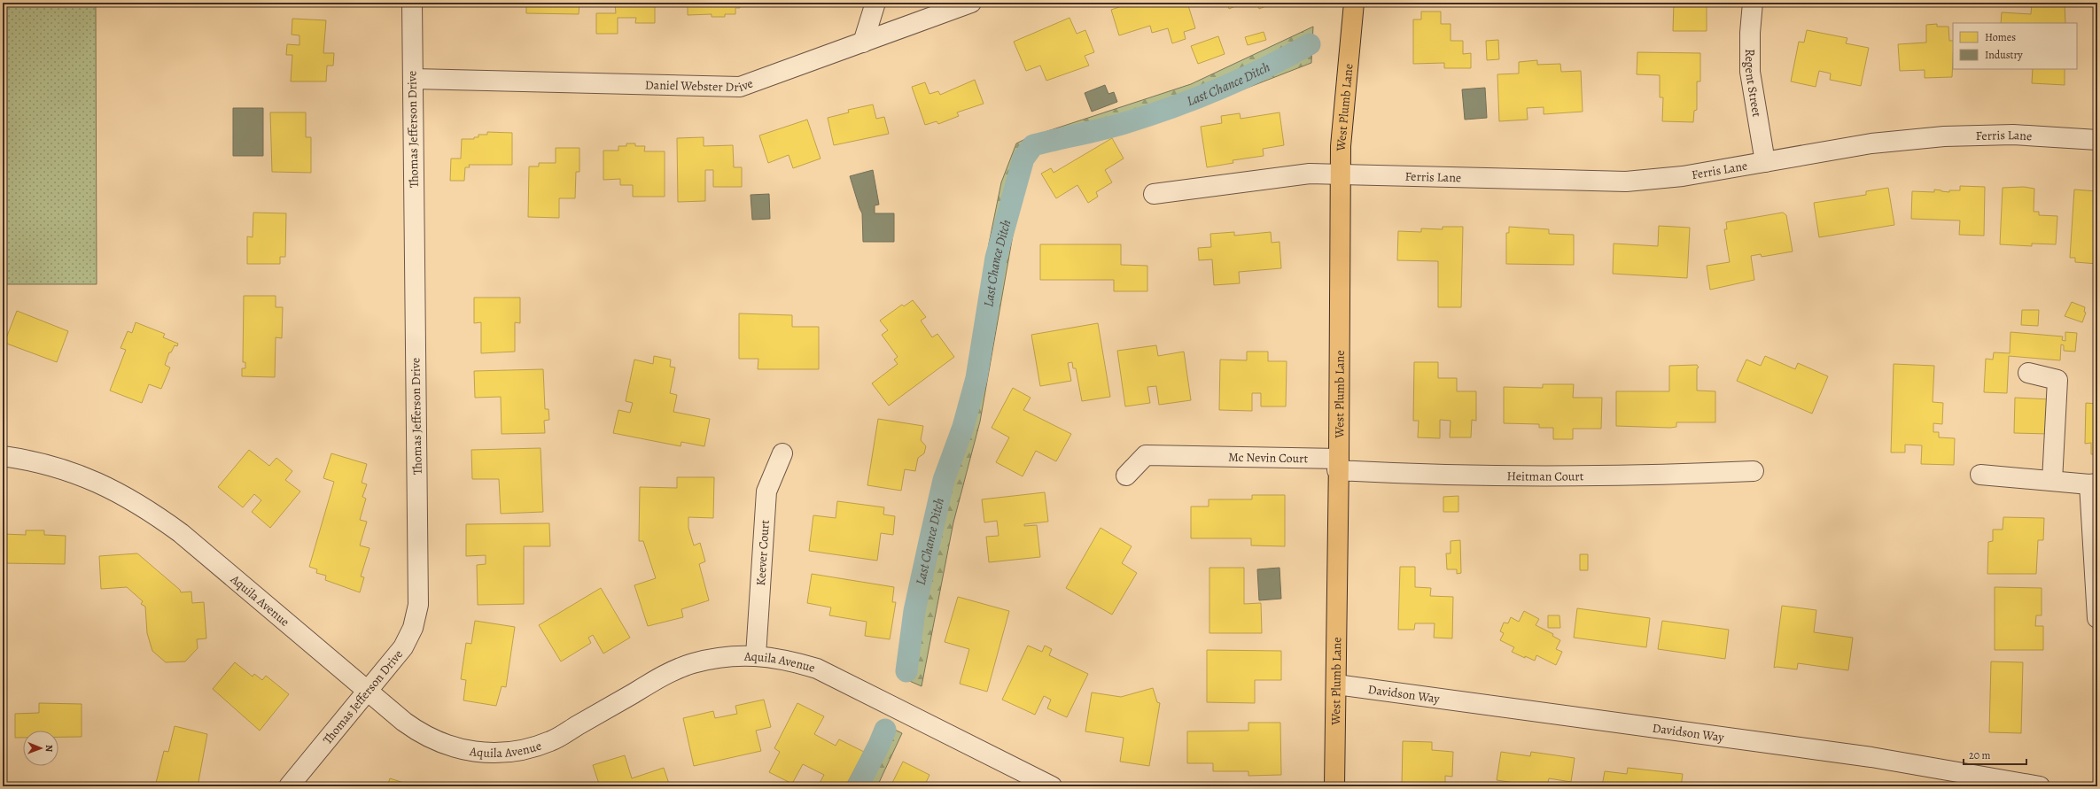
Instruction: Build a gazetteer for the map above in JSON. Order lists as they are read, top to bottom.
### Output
{
  "streets": {
    "main road": ["West Plumb Lane"],
    "street": [
      "Daniel Webster Drive",
      "Regent Street",
      "Thomas Jefferson Drive",
      "Ferris Lane",
      "Mc Nevin Court",
      "Heitman Court",
      "Keever Court",
      "Aquila Avenue",
      "Davidson Way"
    ]
  },
  "crossings": [
    ["Daniel Webster Drive", "Thomas Jefferson Drive"],
    ["Regent Street", "Ferris Lane"],
    ["West Plumb Lane", "Ferris Lane"],
    ["West Plumb Lane", "Mc Nevin Court"],
    ["West Plumb Lane", "Heitman Court"],
    ["West Plumb Lane", "Davidson Way"],
    ["Thomas Jefferson Drive", "Aquila Avenue"],
    ["Mc Nevin Court", "Heitman Court"],
    ["Keever Court", "Aquila Avenue"]
  ],
  "water": ["Last Chance Ditch"],
  "legend": ["Homes", "Industry"],
  "scale_bar": "20 m",
  "north": "right"
}
